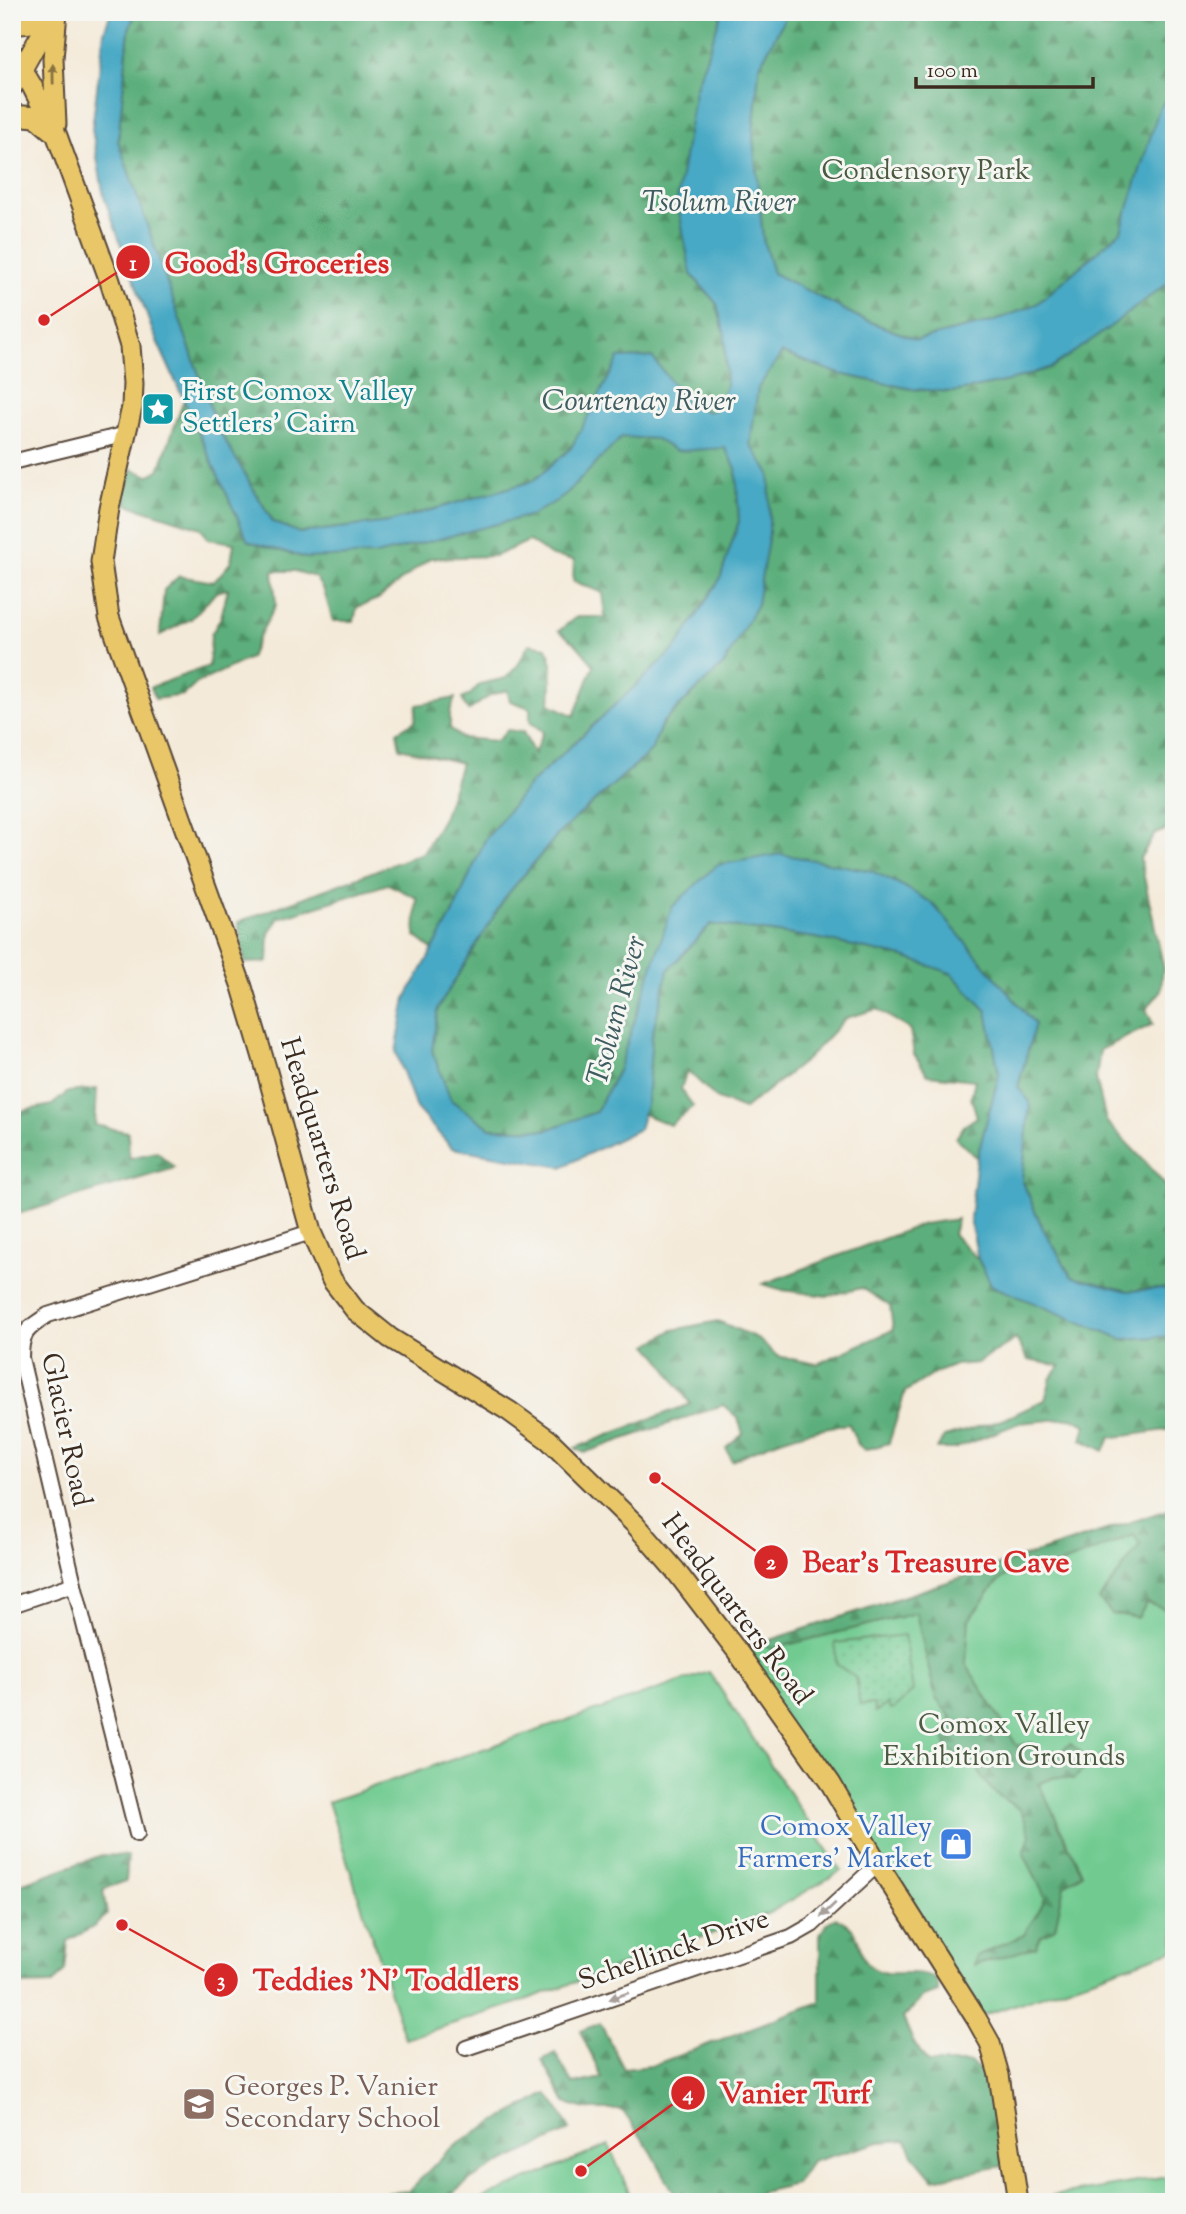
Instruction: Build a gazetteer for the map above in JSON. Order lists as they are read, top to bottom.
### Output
{
  "streets": {
    "main road": ["Headquarters Road"],
    "street": ["Glacier Road", "Schellinck Drive"]
  },
  "crossings": [
    ["Headquarters Road", "Glacier Road"],
    ["Headquarters Road", "Schellinck Drive"]
  ],
  "one_way": ["Schellinck Drive"],
  "water": ["Tsolum River", "Courtenay River"],
  "parks": ["Condensory Park", "Comox Valley Exhibition Grounds"],
  "places": {
    "other": [
      "Good's Groceries",
      "Bear's Treasure Cave",
      "Teddies 'N' Toddlers",
      "Vanier Turf"
    ],
    "place": ["First Comox Valley Settlers' Cairn"],
    "shop": ["Comox Valley Farmers’ Market"],
    "school or university": ["Georges P. Vanier Secondary School"]
  },
  "scale_bar": "100 m"
}
